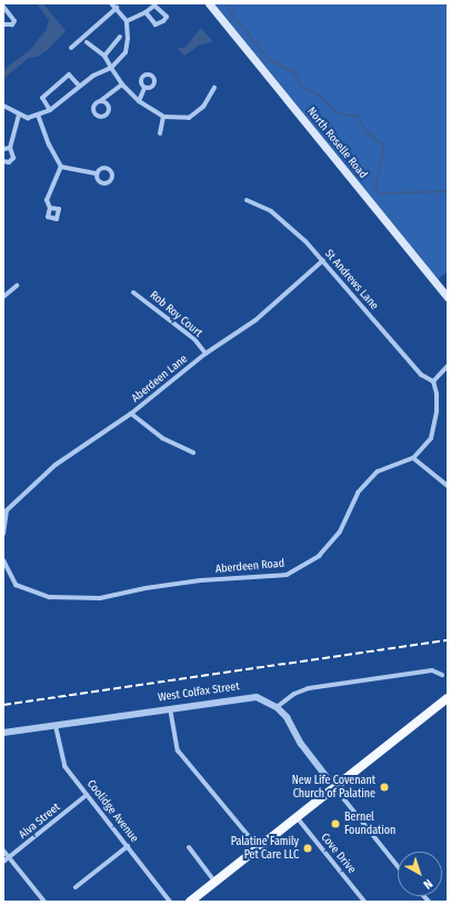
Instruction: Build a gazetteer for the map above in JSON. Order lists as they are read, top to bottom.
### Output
{
  "streets": {
    "main road": ["North Roselle Road"],
    "street": [
      "St Andrews Lane",
      "Rob Roy Court",
      "Aberdeen Lane",
      "Aberdeen Road",
      "West Colfax Street",
      "Coolidge Avenue",
      "Alva Street",
      "Cove Drive"
    ]
  },
  "crossings": [
    ["St Andrews Lane", "Aberdeen Lane"],
    ["St Andrews Lane", "Aberdeen Road"],
    ["Rob Roy Court", "Aberdeen Lane"],
    ["West Colfax Street", "Coolidge Avenue"],
    ["Coolidge Avenue", "Alva Street"]
  ],
  "places": ["New Life Covenant Church of Palatine", "Bernel Foundation", "Palatine Family Pet Care LLC"],
  "north": "bottom right"
}
